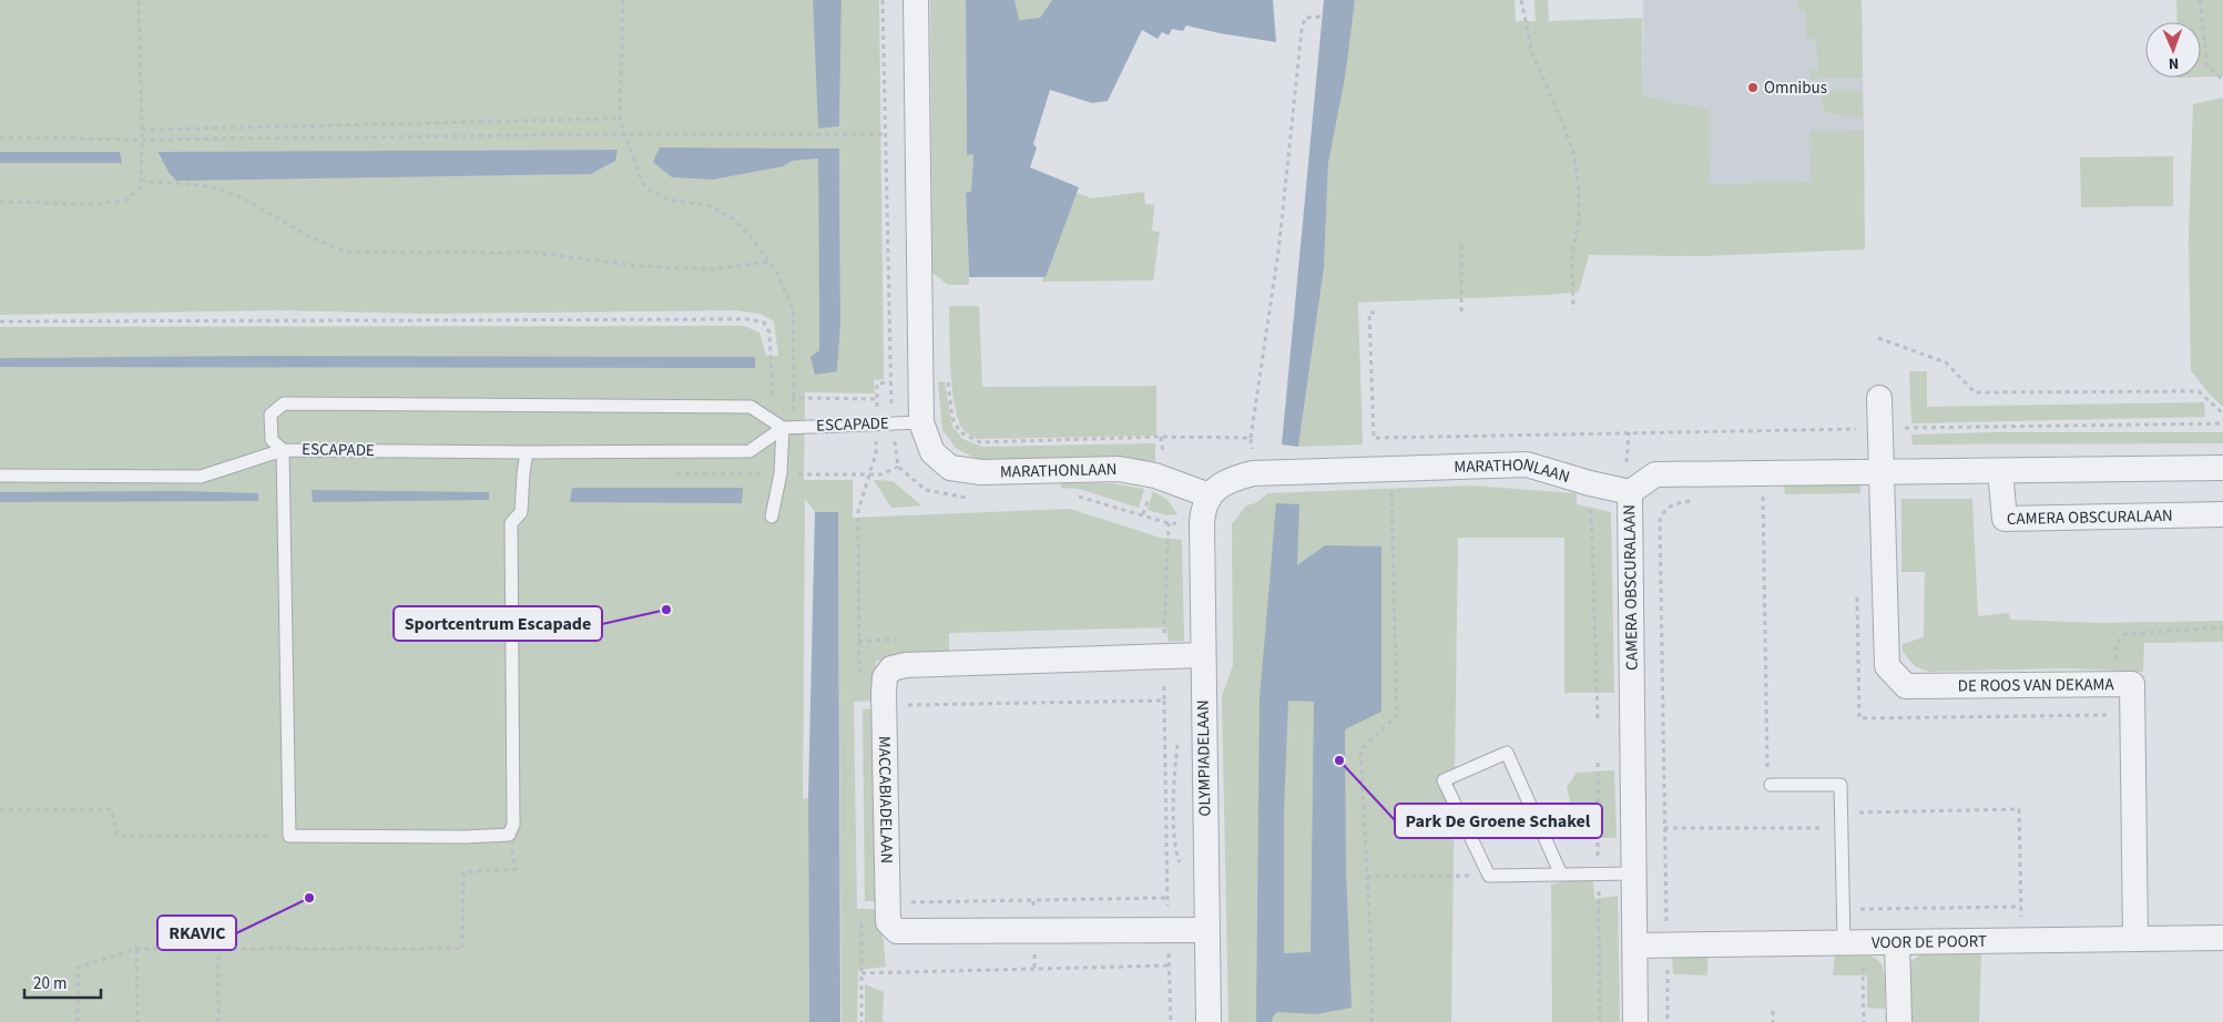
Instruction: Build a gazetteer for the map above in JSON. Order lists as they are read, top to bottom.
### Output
{
  "streets": {
    "street": [
      "MARATHONLAAN",
      "CAMERA OBSCURALAAN",
      "DE ROOS VAN DEKAMA",
      "OLYMPIADELAAN",
      "MACCABIADELAAN",
      "VOOR DE POORT"
    ],
    "lane": ["ESCAPADE"]
  },
  "crossings": [
    ["ESCAPADE", "MARATHONLAAN"],
    ["MARATHONLAAN", "CAMERA OBSCURALAAN"],
    ["MARATHONLAAN", "OLYMPIADELAAN"],
    ["CAMERA OBSCURALAAN", "DE ROOS VAN DEKAMA"],
    ["CAMERA OBSCURALAAN", "VOOR DE POORT"],
    ["DE ROOS VAN DEKAMA", "VOOR DE POORT"],
    ["OLYMPIADELAAN", "MACCABIADELAAN"]
  ],
  "places": [
    "Omnibus",
    "Sportcentrum Escapade",
    "Park De Groene Schakel",
    "RKAVIC"
  ],
  "scale_bar": "20 m",
  "north": "bottom"
}
